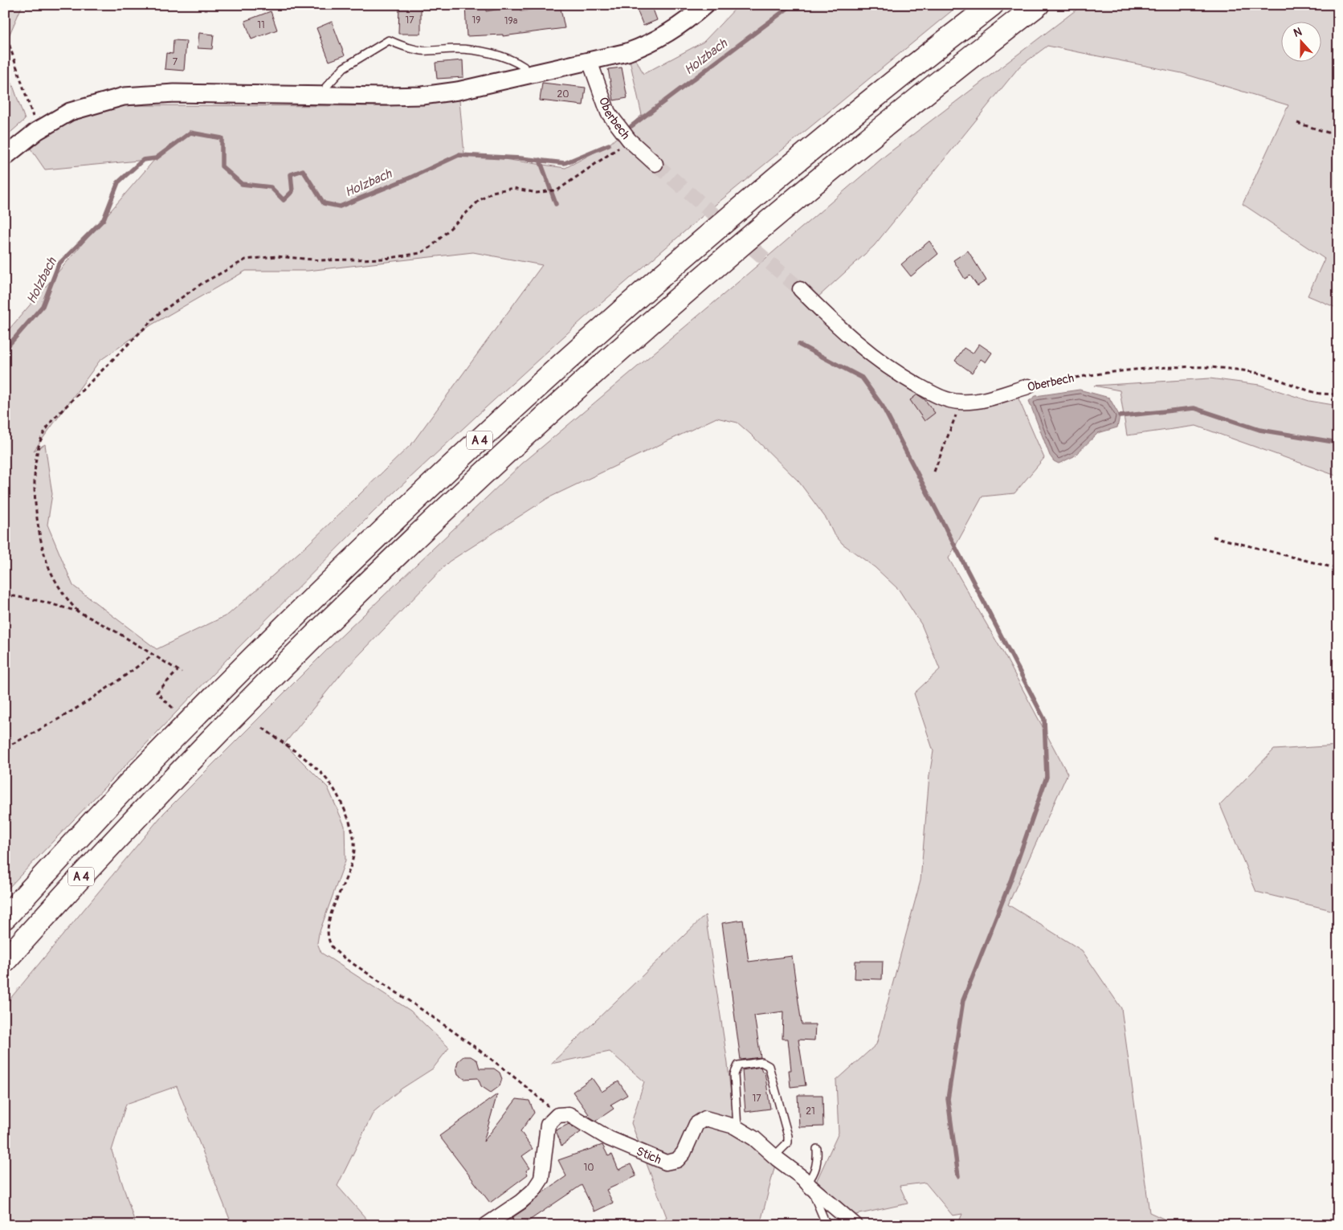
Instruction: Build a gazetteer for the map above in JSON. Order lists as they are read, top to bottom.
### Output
{
  "streets": {
    "highway": ["A 4"],
    "street": ["Oberbech", "Stich"]
  },
  "water": ["Holzbach"],
  "house_numbers": [
    "17",
    "19",
    "19a",
    "11",
    "7",
    "20",
    "17",
    "21",
    "10"
  ],
  "north": "top"
}
